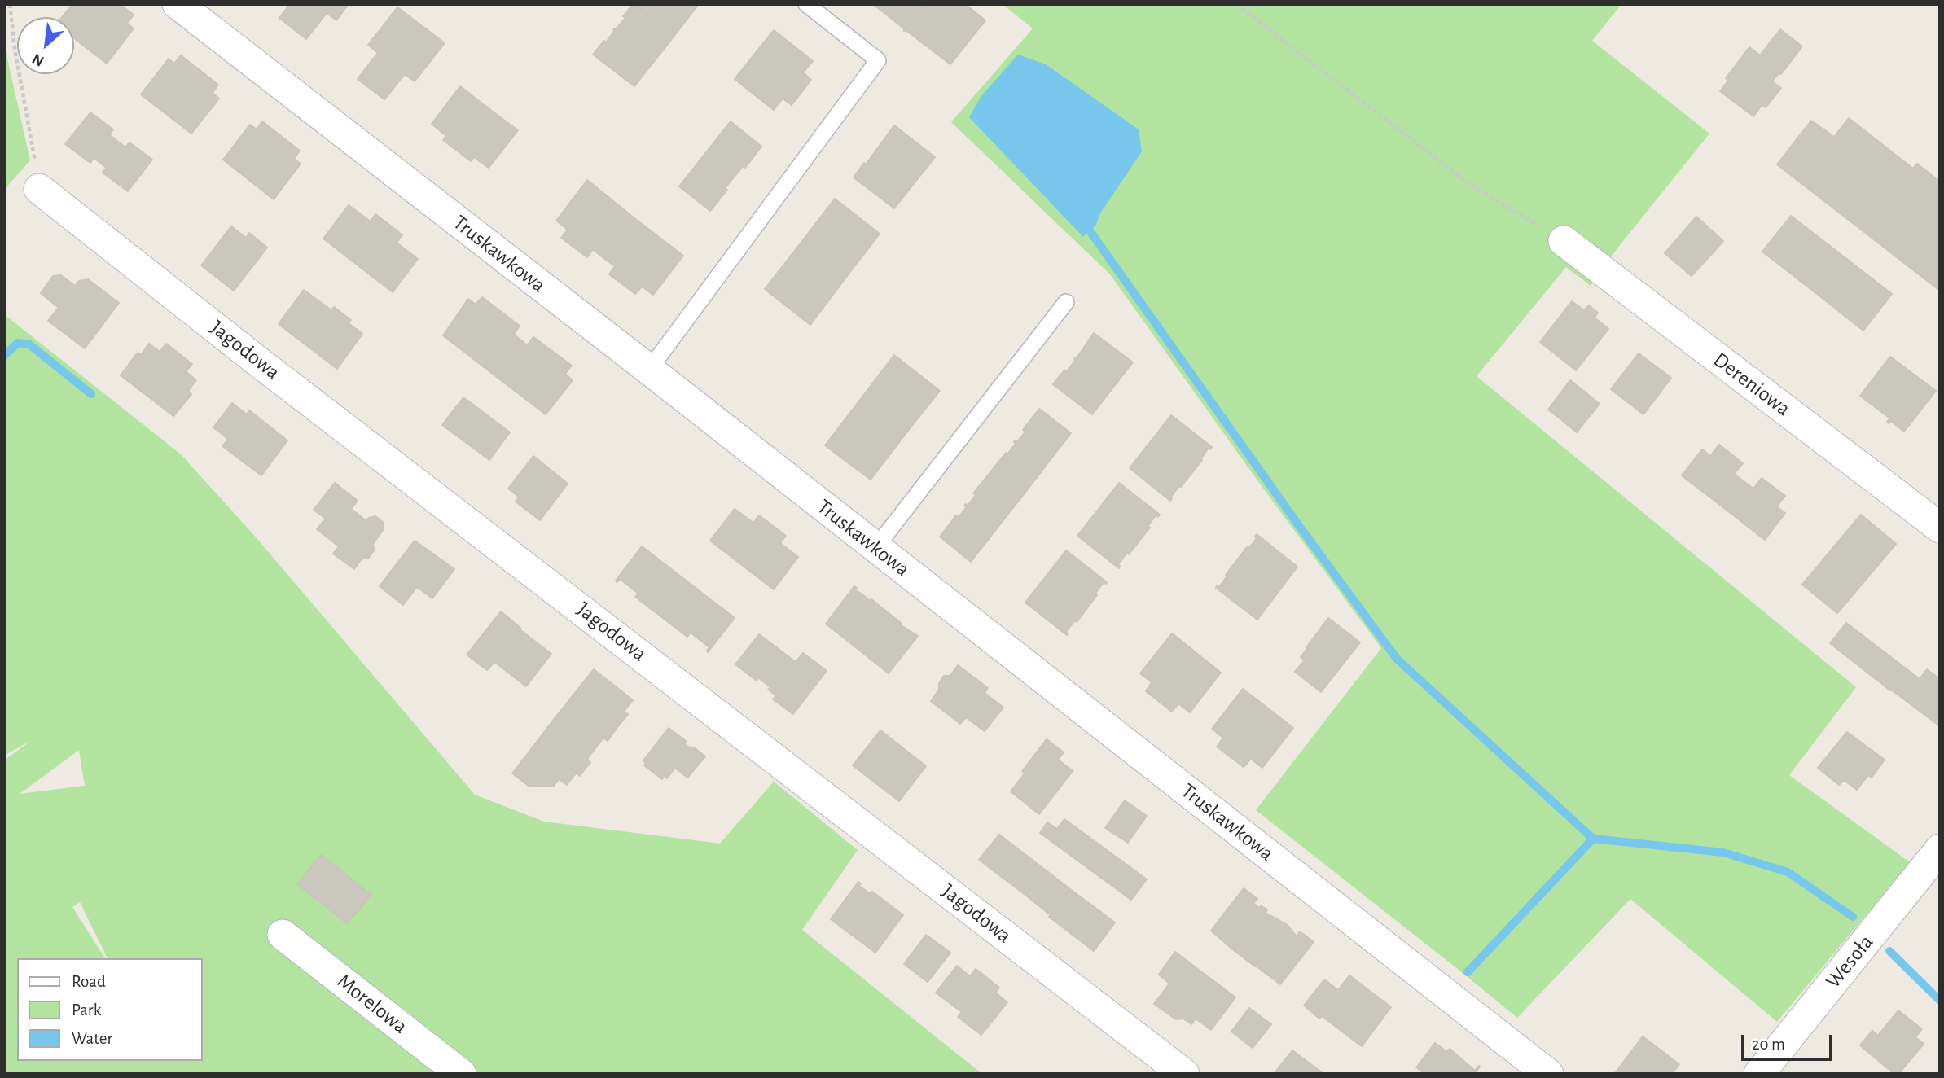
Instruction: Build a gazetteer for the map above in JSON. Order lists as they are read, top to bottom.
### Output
{
  "streets": {
    "street": [
      "Truskawkowa",
      "Jagodowa",
      "Dereniowa",
      "Wesoła",
      "Morelowa"
    ]
  },
  "legend": ["Road", "Park", "Water"],
  "scale_bar": "20 m",
  "north": "bottom left"
}
